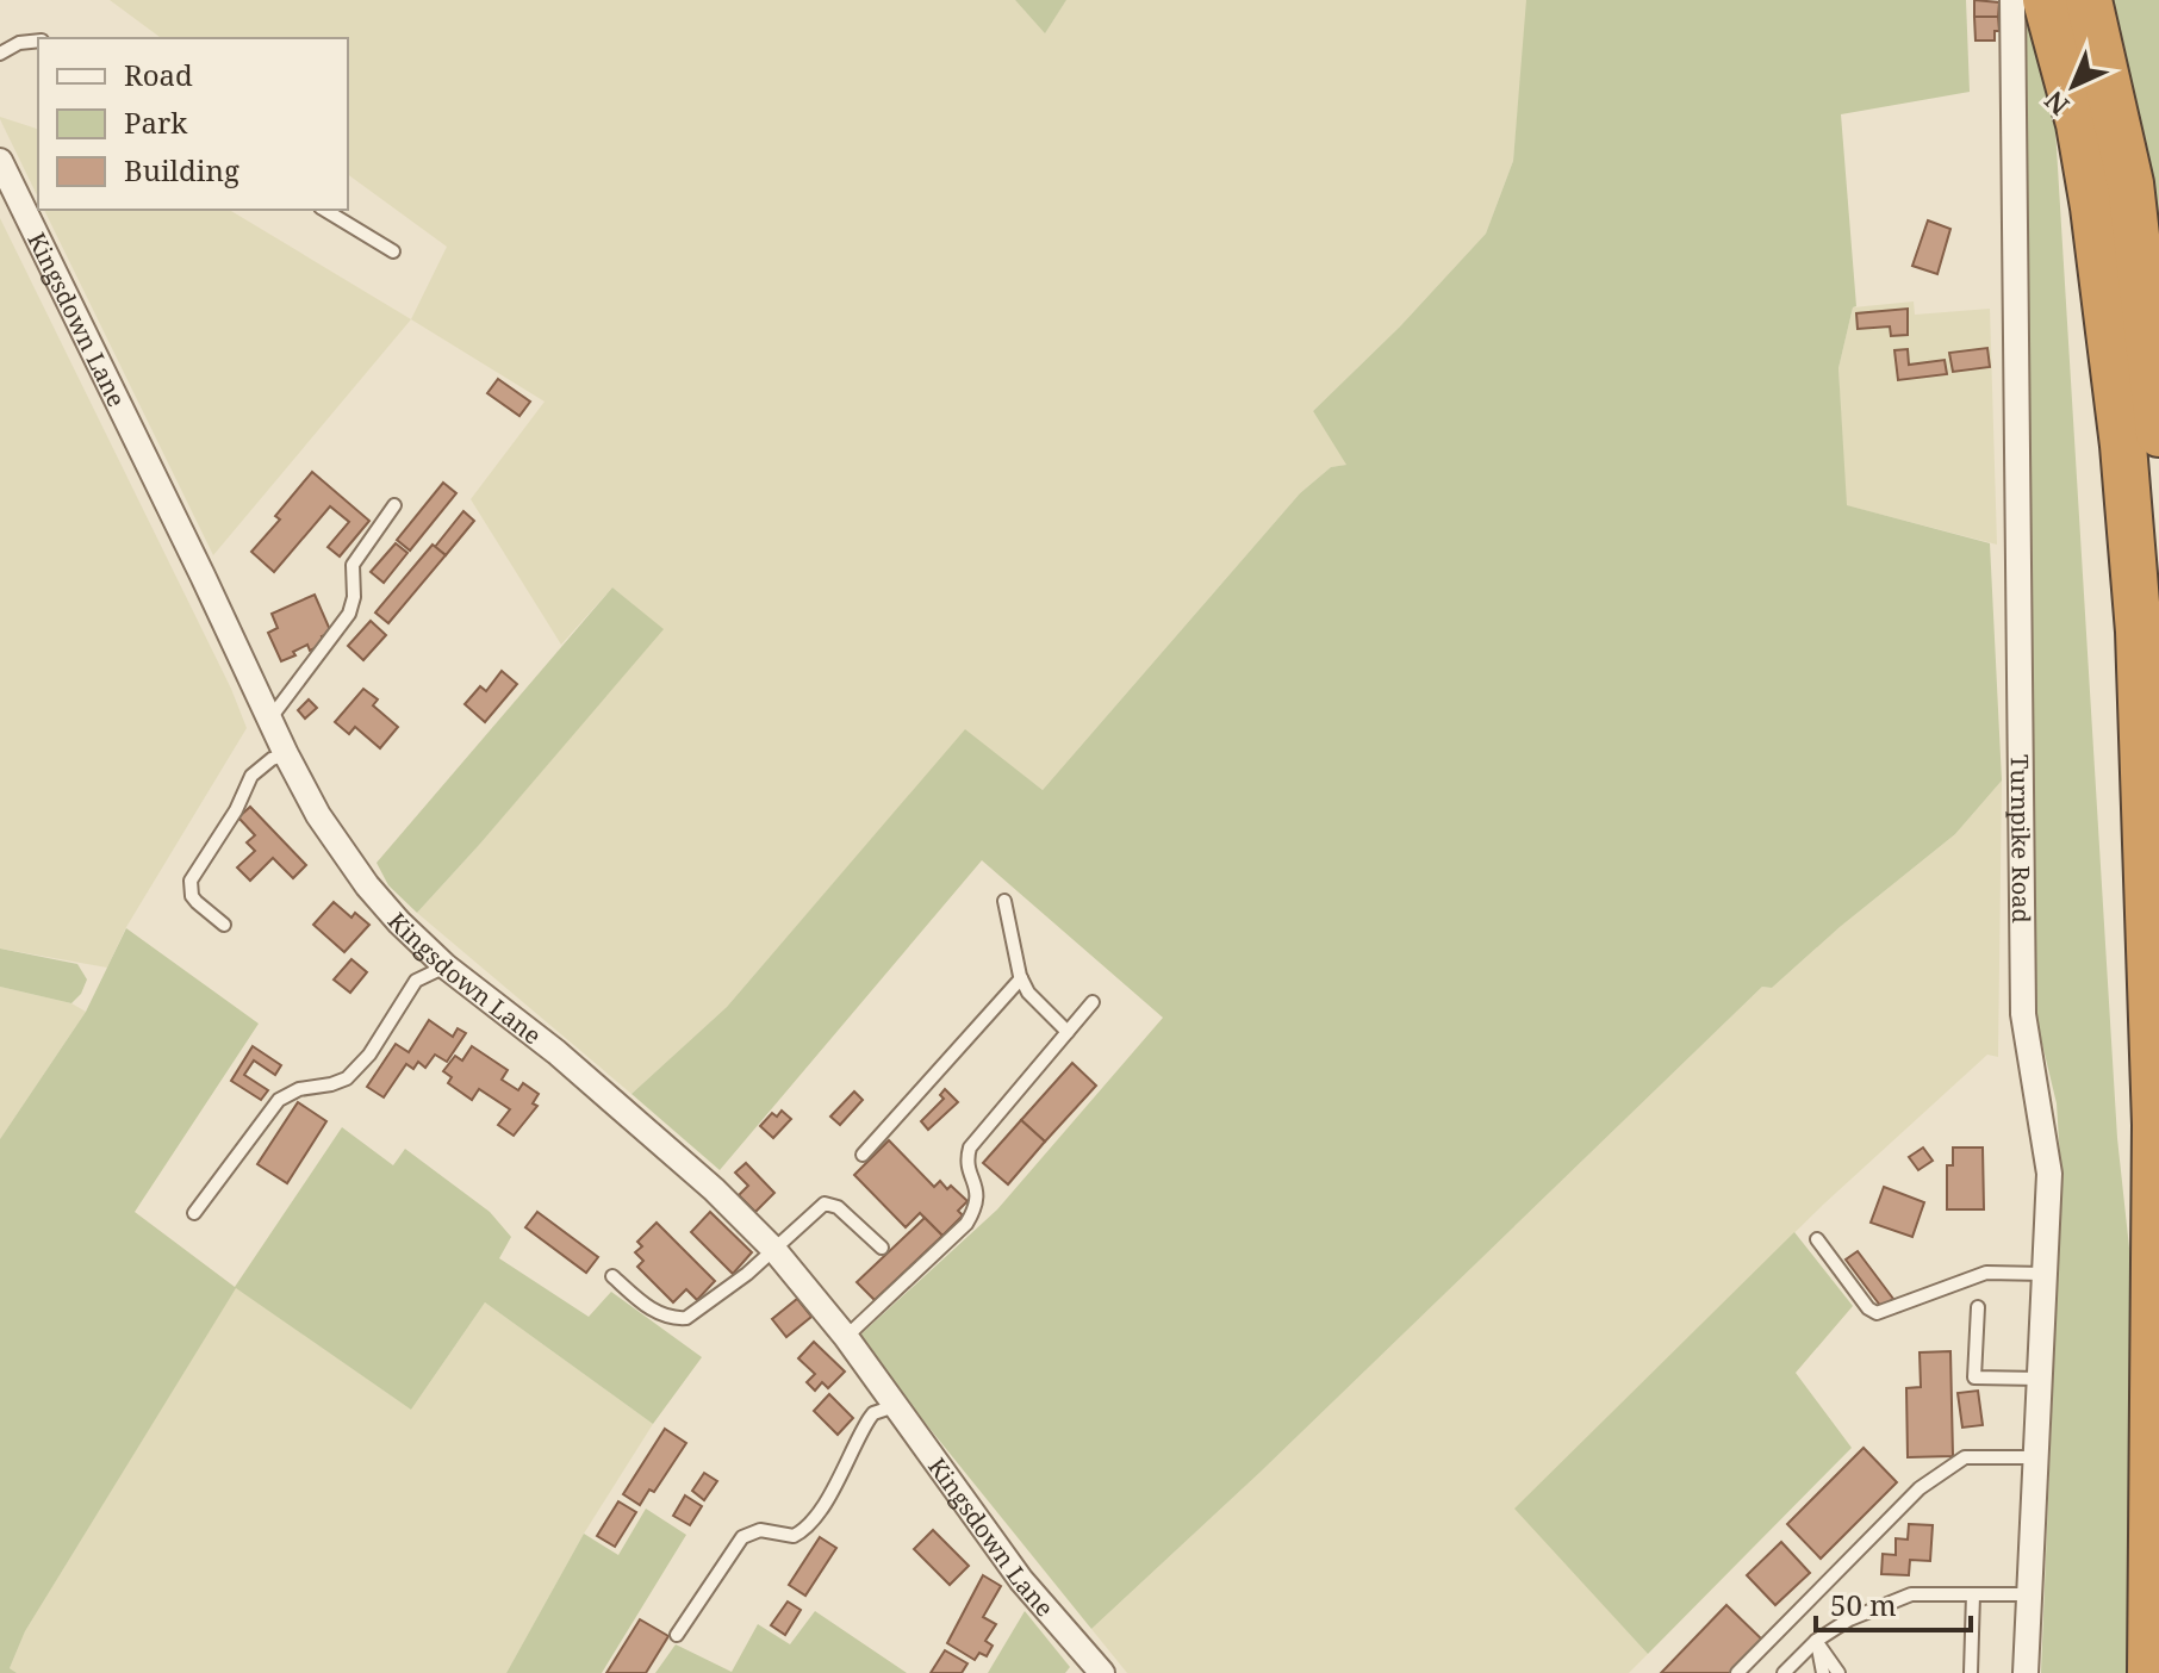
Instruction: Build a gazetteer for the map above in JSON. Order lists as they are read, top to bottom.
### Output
{
  "streets": {
    "street": ["Kingsdown Lane", "Turnpike Road"]
  },
  "legend": ["Road", "Park", "Building"],
  "scale_bar": "50 m",
  "north": "bottom left"
}
